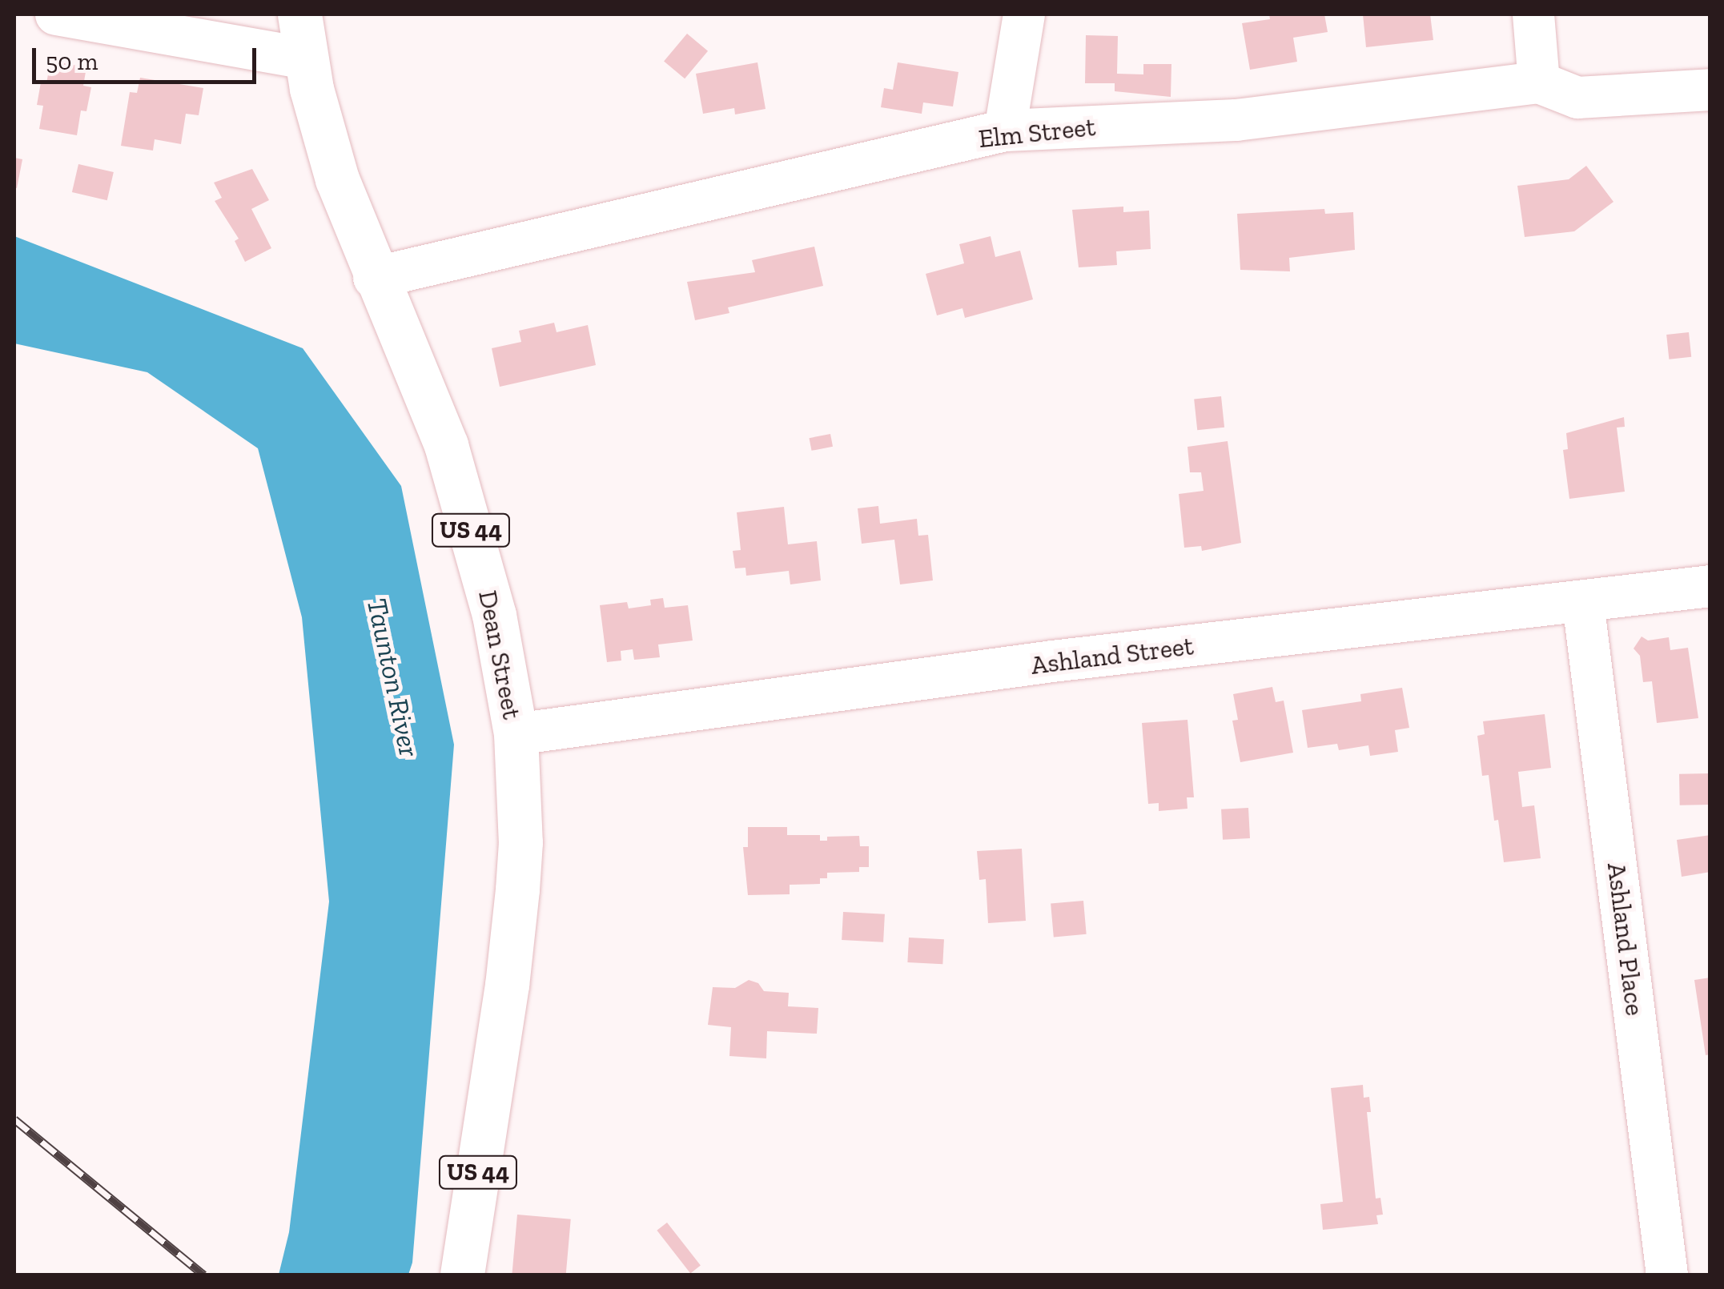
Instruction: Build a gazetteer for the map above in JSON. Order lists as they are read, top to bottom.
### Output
{
  "streets": {
    "highway": ["US 44", "Dean Street"],
    "street": ["Elm Street", "Ashland Street", "Ashland Place"]
  },
  "crossings": [
    ["Elm Street", "Dean Street"],
    ["Dean Street", "Ashland Street"],
    ["Ashland Street", "Ashland Place"]
  ],
  "water": ["Taunton River"],
  "scale_bar": "50 m"
}
